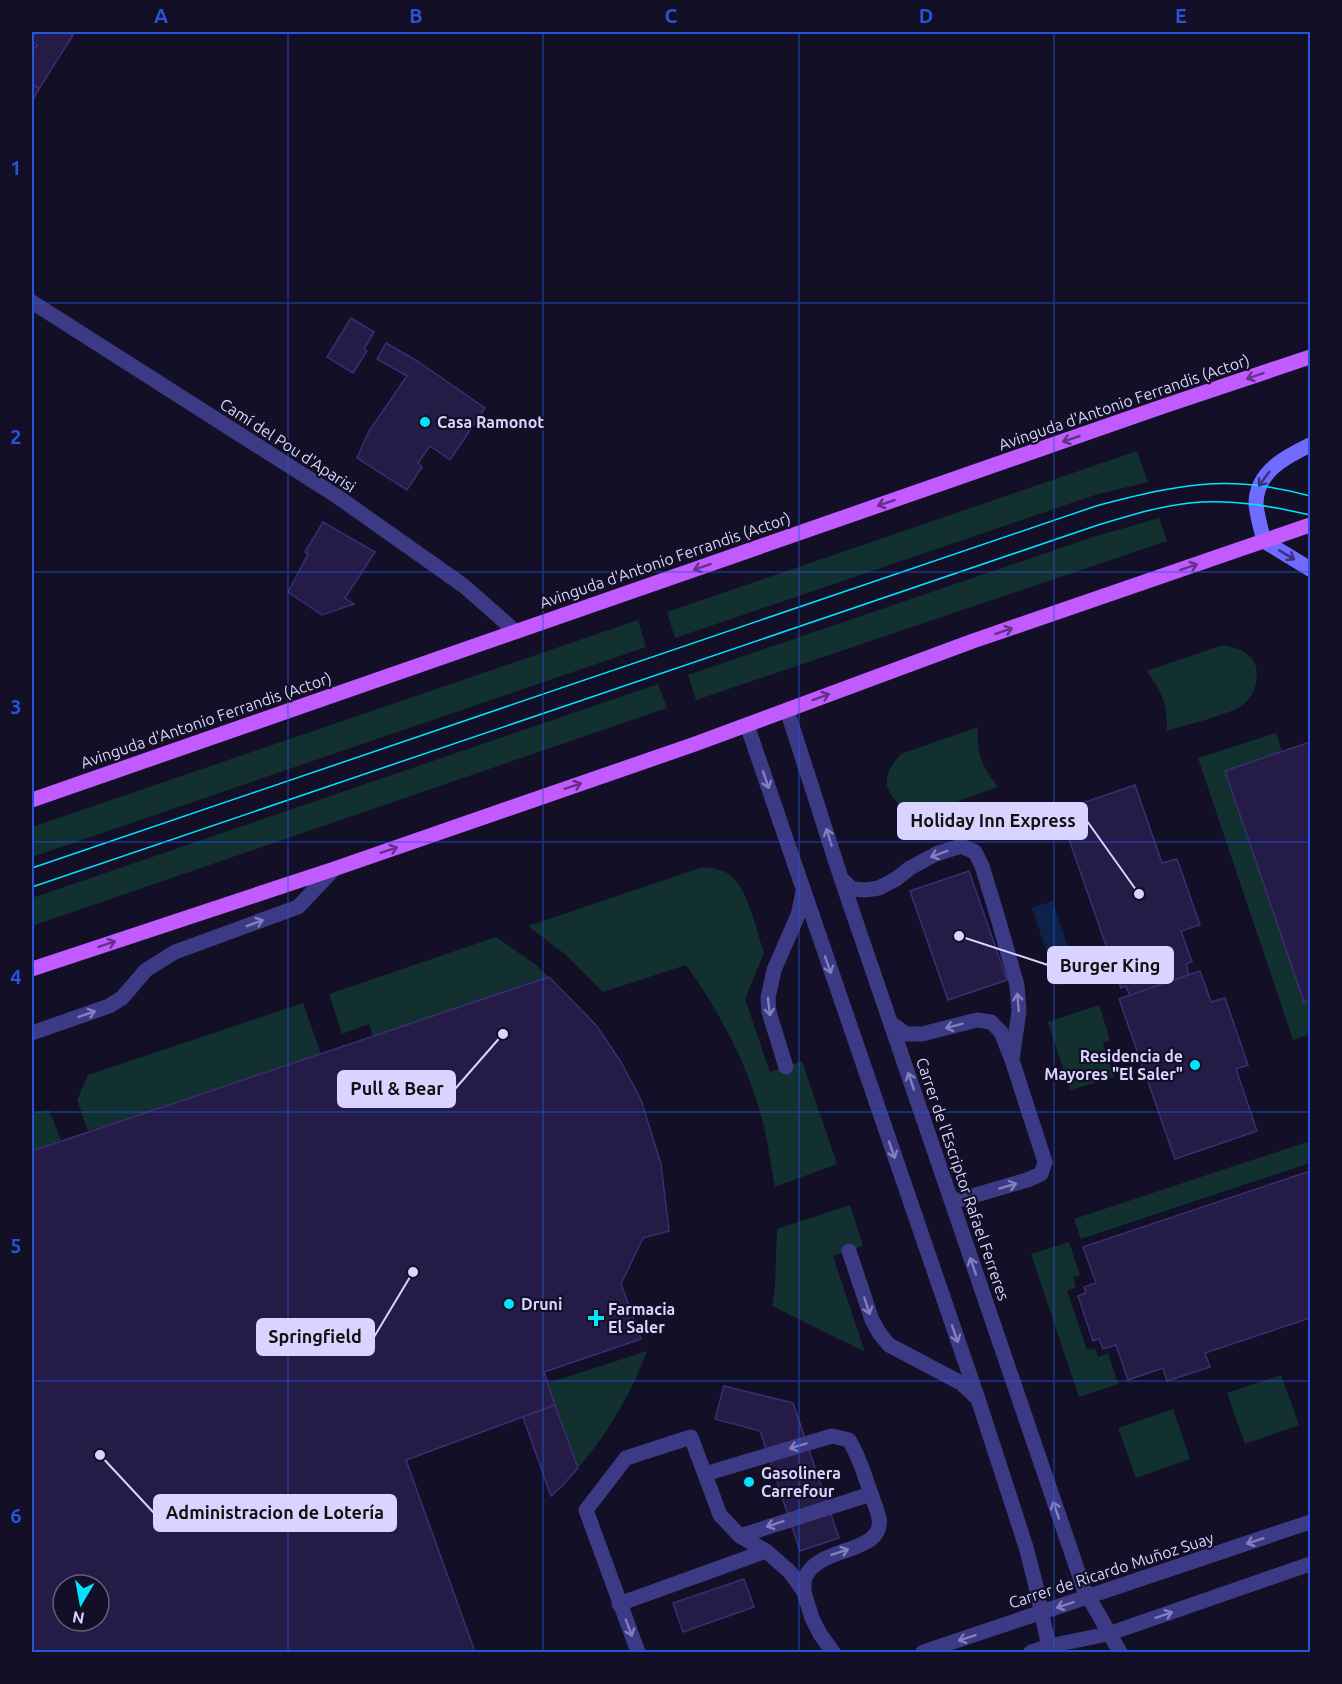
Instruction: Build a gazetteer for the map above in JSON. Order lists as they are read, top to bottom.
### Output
{
  "streets": {
    "main road": ["Avinguda d'Antonio Ferrandis (Actor)"],
    "street": ["Camí del Pou d'Aparisi", "Carrer de l'Escriptor Rafael Ferreres", "Carrer de Ricardo Muñoz Suay"]
  },
  "crossings": [
    ["Avinguda d'Antonio Ferrandis (Actor)", "Camí del Pou d'Aparisi"],
    ["Carrer de l'Escriptor Rafael Ferreres", "Carrer de Ricardo Muñoz Suay"]
  ],
  "one_way": ["Avinguda d'Antonio Ferrandis (Actor)"],
  "places": {
    "other": [
      "Casa Ramonot",
      "Holiday Inn Express",
      "Burger King",
      "Pull & Bear",
      "Residencia de Mayores \"El Saler\"",
      "Springfield",
      "Druni",
      "Administracion de Lotería",
      "Gasolinera Carrefour"
    ],
    "health": ["Farmacia El Saler"]
  },
  "north": "bottom",
  "grid": {
    "columns": [
      "A",
      "B",
      "C",
      "D",
      "E"
    ],
    "rows": [
      "1",
      "2",
      "3",
      "4",
      "5",
      "6"
    ]
  }
}
